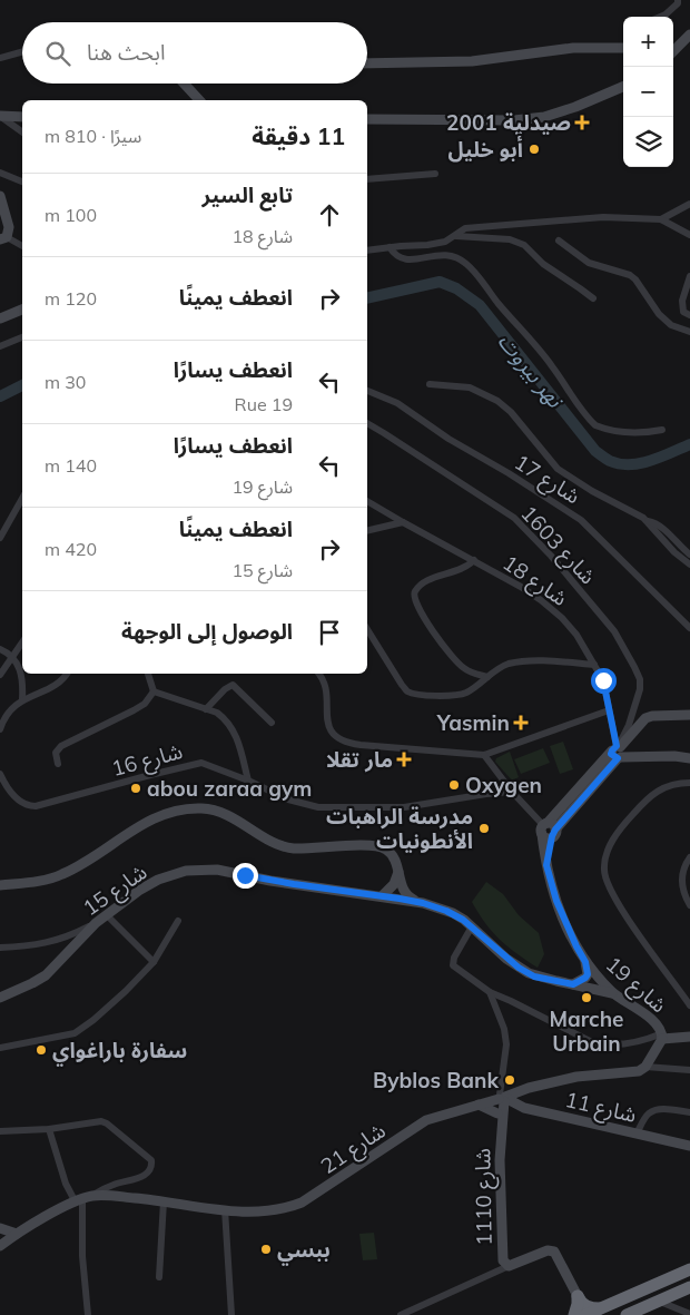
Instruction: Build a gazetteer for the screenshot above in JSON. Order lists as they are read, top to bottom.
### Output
{
  "streets": {
    "street": [
      "شارع 17",
      "شارع 1603",
      "شارع 18",
      "شارع 16",
      "شارع 15",
      "شارع 19",
      "شارع 11",
      "شارع 21",
      "شارع 1110"
    ]
  },
  "crossings": [
    ["شارع 1603", "شارع 18"],
    ["شارع 15", "شارع 19"],
    ["شارع 11", "شارع 21"]
  ],
  "water": ["نهر بيروت"],
  "places": {
    "health": ["صيدلية 2001", "Yasmin", "مار تقلا"],
    "other": [
      "أبو خليل",
      "Oxygen",
      "abou zaraa gym",
      "مدرسة الراهبات الأنطونيات",
      "Marche Urbain",
      "سفارة باراغواي",
      "Byblos Bank",
      "ببسي"
    ]
  },
  "page": {
    "map_buttons": ["+", "−"],
    "search": "ابحث هنا",
    "heading": ["11 دقيقة", "سيرًا · 810 m"],
    "list": [
      ["تابع السير", "شارع 18", "100 m"],
      ["انعطف يمينًا", "120 m"],
      ["انعطف يسارًا", "Rue 19", "30 m"],
      ["انعطف يسارًا", "شارع 19", "140 m"],
      ["انعطف يمينًا", "شارع 15", "420 m"],
      "الوصول إلى الوجهة"
    ]
  }
}
